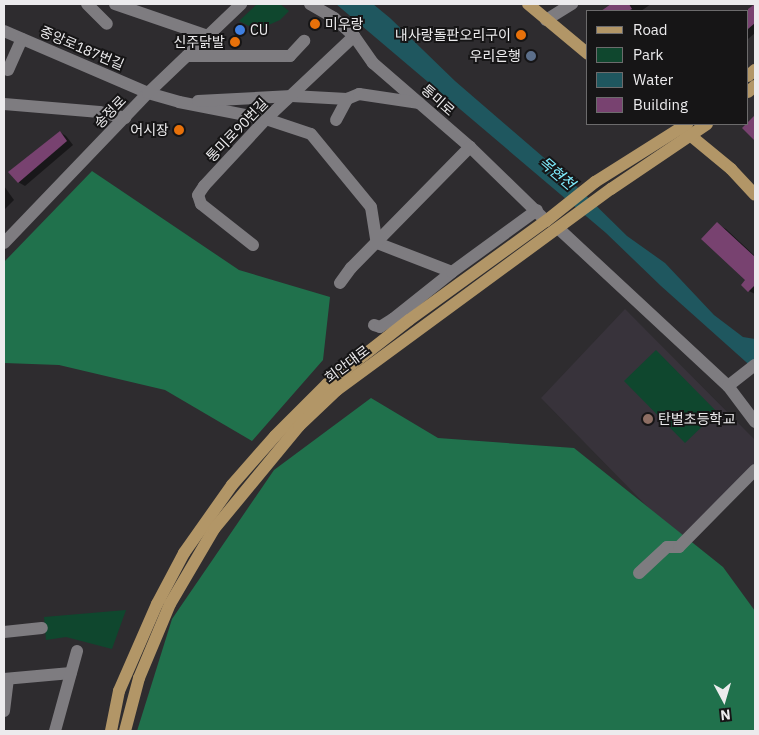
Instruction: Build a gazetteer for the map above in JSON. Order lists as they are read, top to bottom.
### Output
{
  "streets": {
    "main road": ["회안대로"],
    "street": [
      "중앙로187번길",
      "통미로",
      "송정로",
      "통미로90번길"
    ]
  },
  "crossings": [
    ["중앙로187번길", "송정로"],
    ["통미로", "통미로90번길"],
    ["통미로", "회안대로"]
  ],
  "water": ["목현천"],
  "places": [
    "미우랑",
    "CU",
    "내사랑돌판오리구이",
    "신주닭발",
    "우리은행",
    "어시장",
    "탄벌초등학교"
  ],
  "legend": [
    "Road",
    "Park",
    "Water",
    "Building"
  ],
  "north": "bottom"
}
